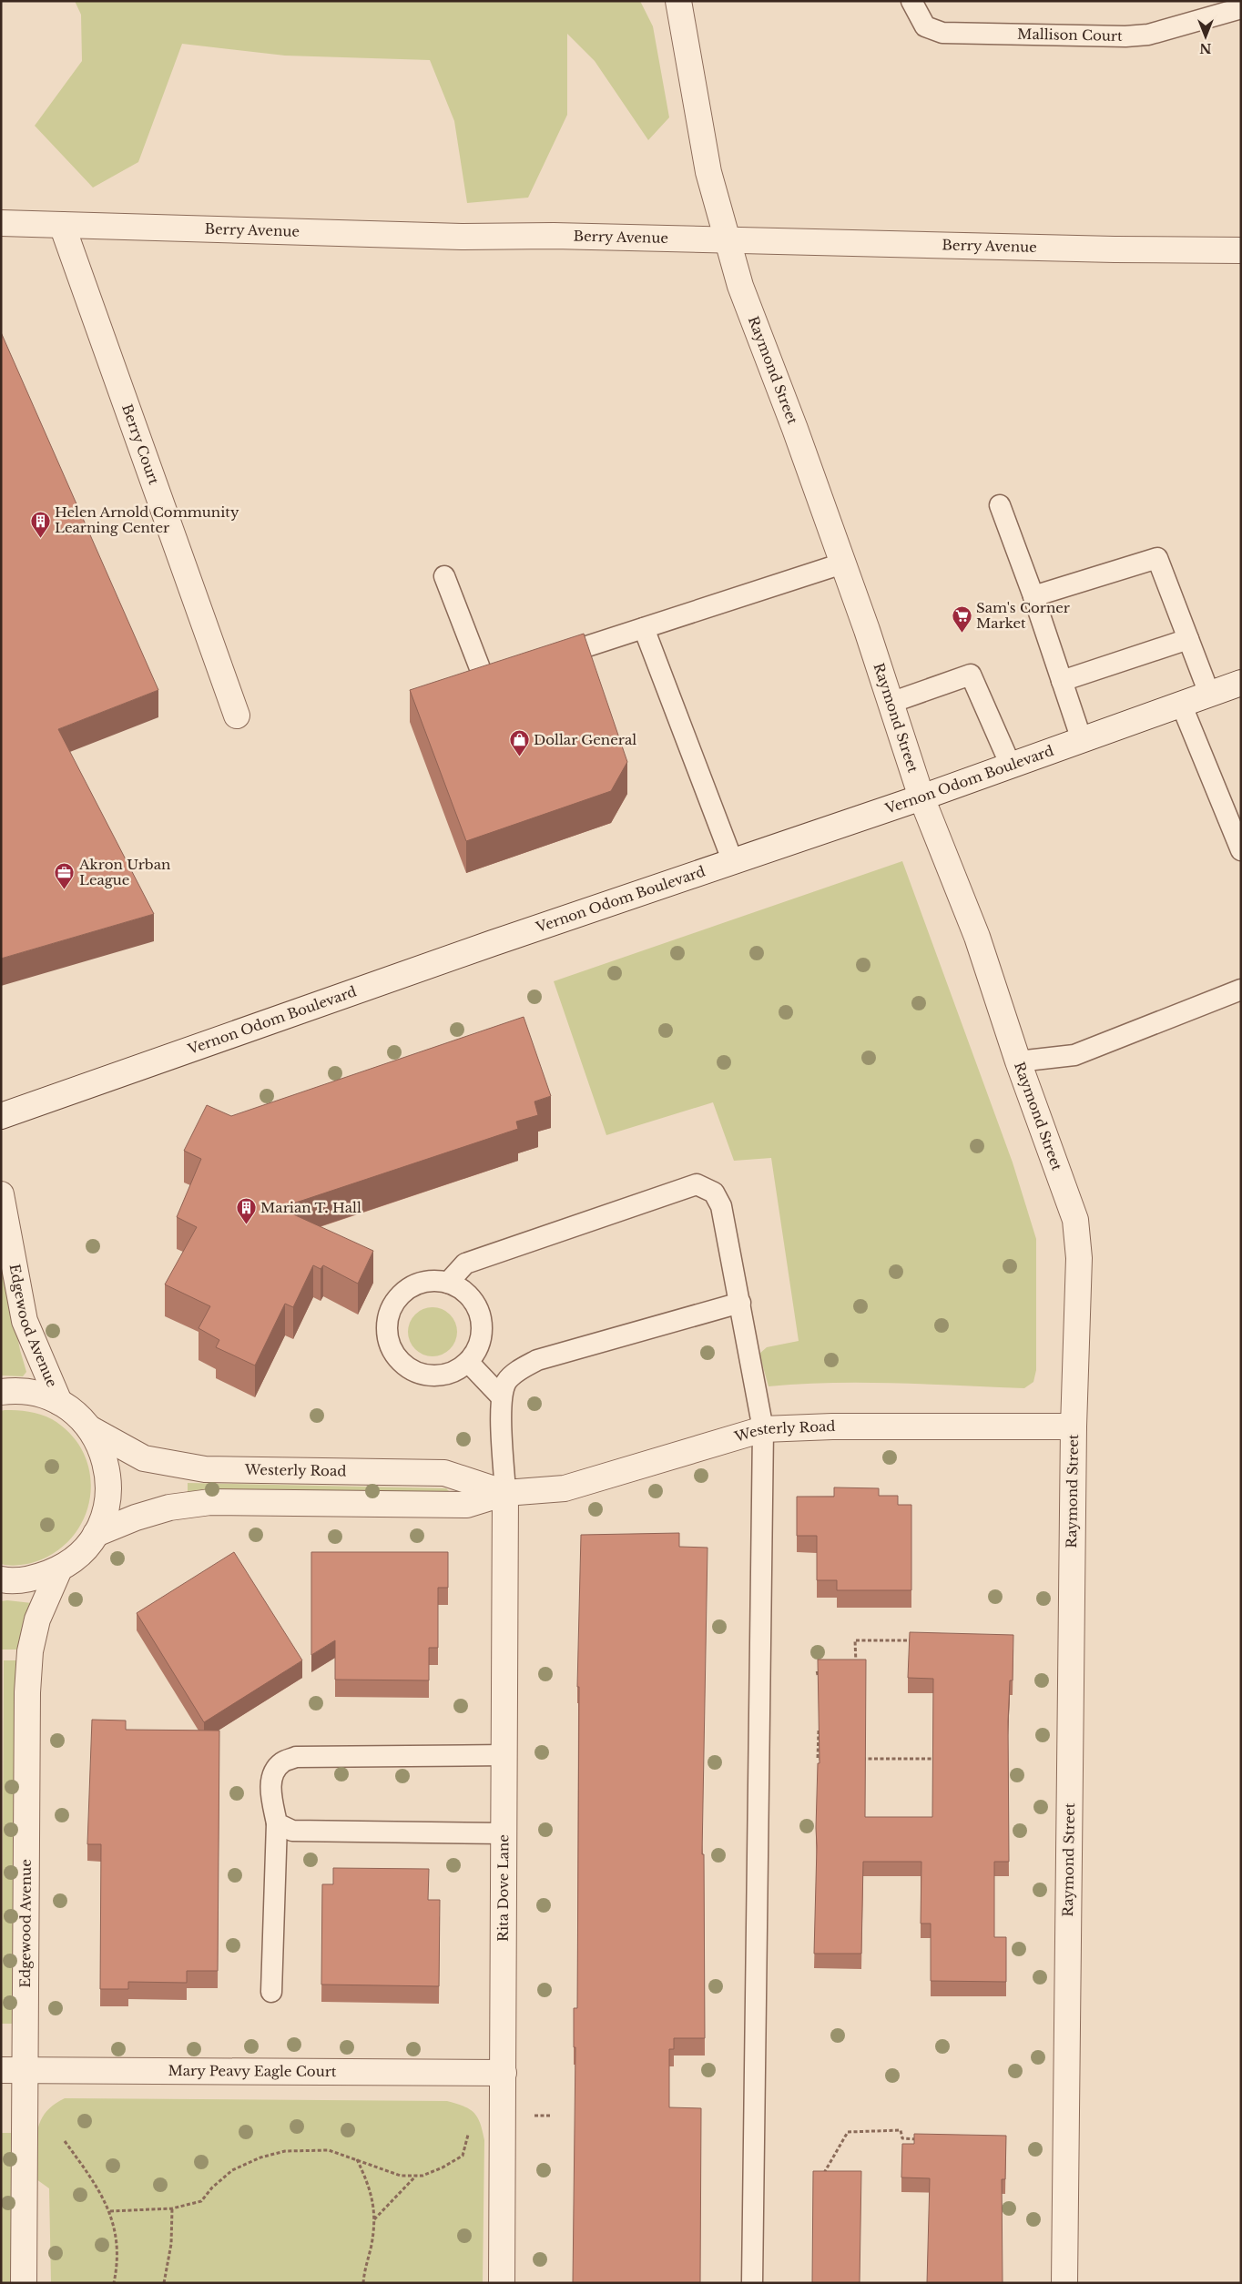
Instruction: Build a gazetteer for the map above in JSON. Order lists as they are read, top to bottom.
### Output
{
  "streets": {
    "street": [
      "Berry Avenue",
      "Raymond Street",
      "Berry Court",
      "Vernon Odom Boulevard",
      "Edgewood Avenue",
      "Westerly Road",
      "Rita Dove Lane",
      "Mary Peavy Eagle Court"
    ],
    "lane": ["Mallison Court"]
  },
  "crossings": [
    ["Berry Avenue", "Raymond Street"],
    ["Berry Avenue", "Berry Court"],
    ["Raymond Street", "Vernon Odom Boulevard"],
    ["Raymond Street", "Westerly Road"],
    ["Edgewood Avenue", "Mary Peavy Eagle Court"],
    ["Westerly Road", "Rita Dove Lane"],
    ["Rita Dove Lane", "Mary Peavy Eagle Court"]
  ],
  "places": {
    "building": ["Helen Arnold Community Learning Center", "Marian T. Hall"],
    "supermarket": ["Sam's Corner Market"],
    "shop": ["Dollar General"],
    "office": ["Akron Urban League"]
  },
  "north": "bottom"
}
